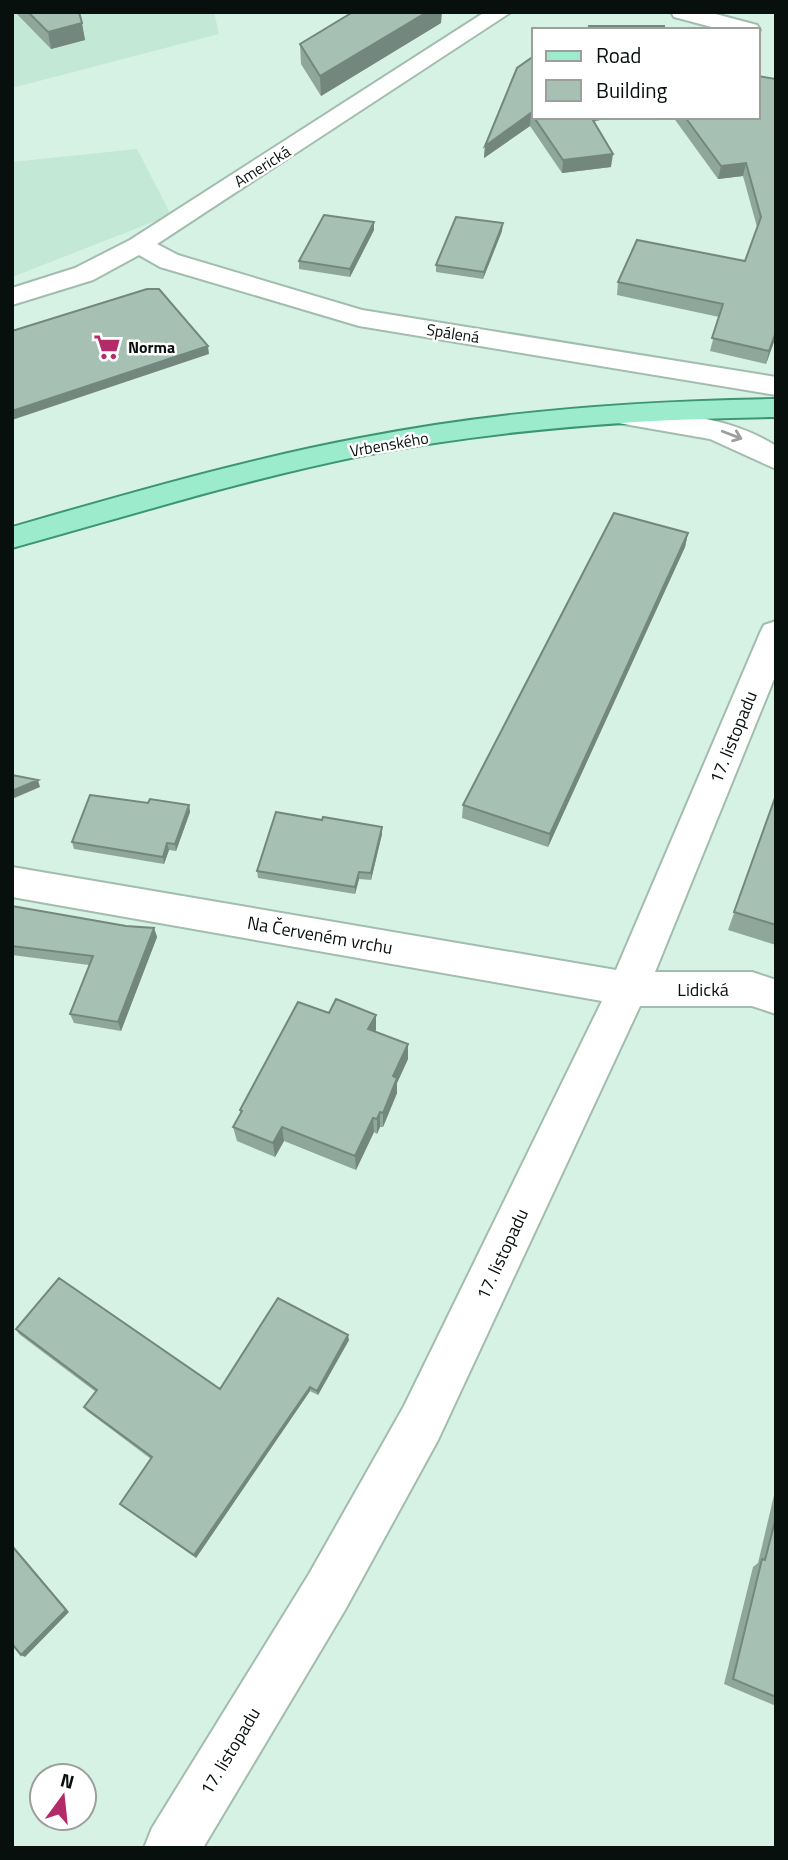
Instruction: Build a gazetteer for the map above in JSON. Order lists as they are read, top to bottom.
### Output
{
  "streets": {
    "main road": ["Vrbenského"],
    "street": [
      "Americká",
      "Spálená",
      "17. listopadu",
      "Na Červeném vrchu",
      "Lidická"
    ]
  },
  "crossings": [
    ["Americká", "Spálená"],
    ["17. listopadu", "Na Červeném vrchu"],
    ["17. listopadu", "Lidická"],
    ["Na Červeném vrchu", "Lidická"]
  ],
  "places": {
    "supermarket": ["Norma"]
  },
  "legend": ["Road", "Building"],
  "north": "top"
}
